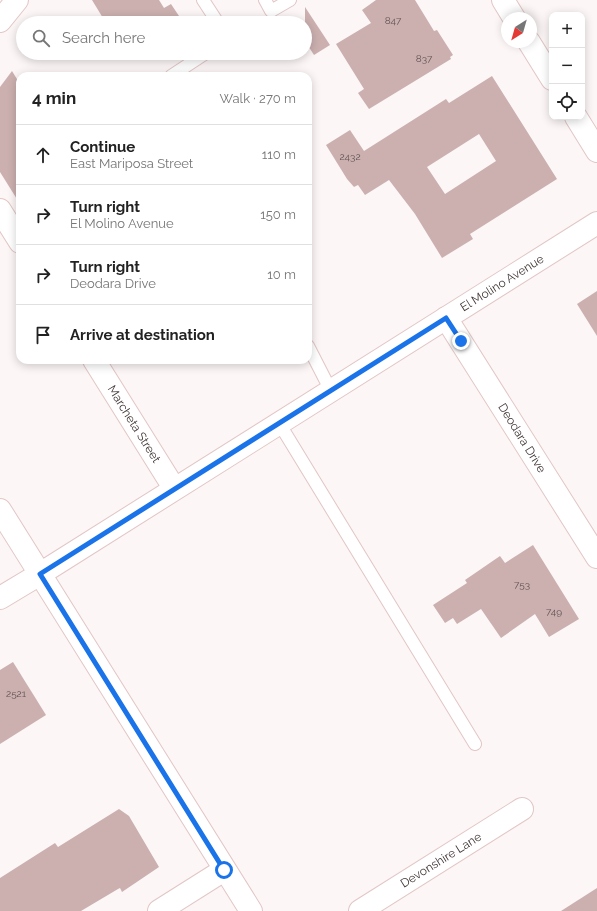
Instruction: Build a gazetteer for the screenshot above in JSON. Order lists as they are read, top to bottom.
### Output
{
  "streets": {
    "street": [
      "El Molino Avenue",
      "Marcheta Street",
      "Deodara Drive",
      "Devonshire Lane"
    ]
  },
  "crossings": [
    ["El Molino Avenue", "Marcheta Street"],
    ["El Molino Avenue", "Deodara Drive"]
  ],
  "house_numbers": [
    "847",
    "837",
    "2432",
    "753",
    "749",
    "2521"
  ],
  "north": "bottom left",
  "page": {
    "map_buttons": ["+", "−"],
    "search": "Search here",
    "heading": ["4 min", "Walk · 270 m"],
    "list": [
      ["Continue", "East Mariposa Street", "110 m"],
      ["Turn right", "El Molino Avenue", "150 m"],
      ["Turn right", "Deodara Drive", "10 m"],
      "Arrive at destination"
    ]
  }
}
